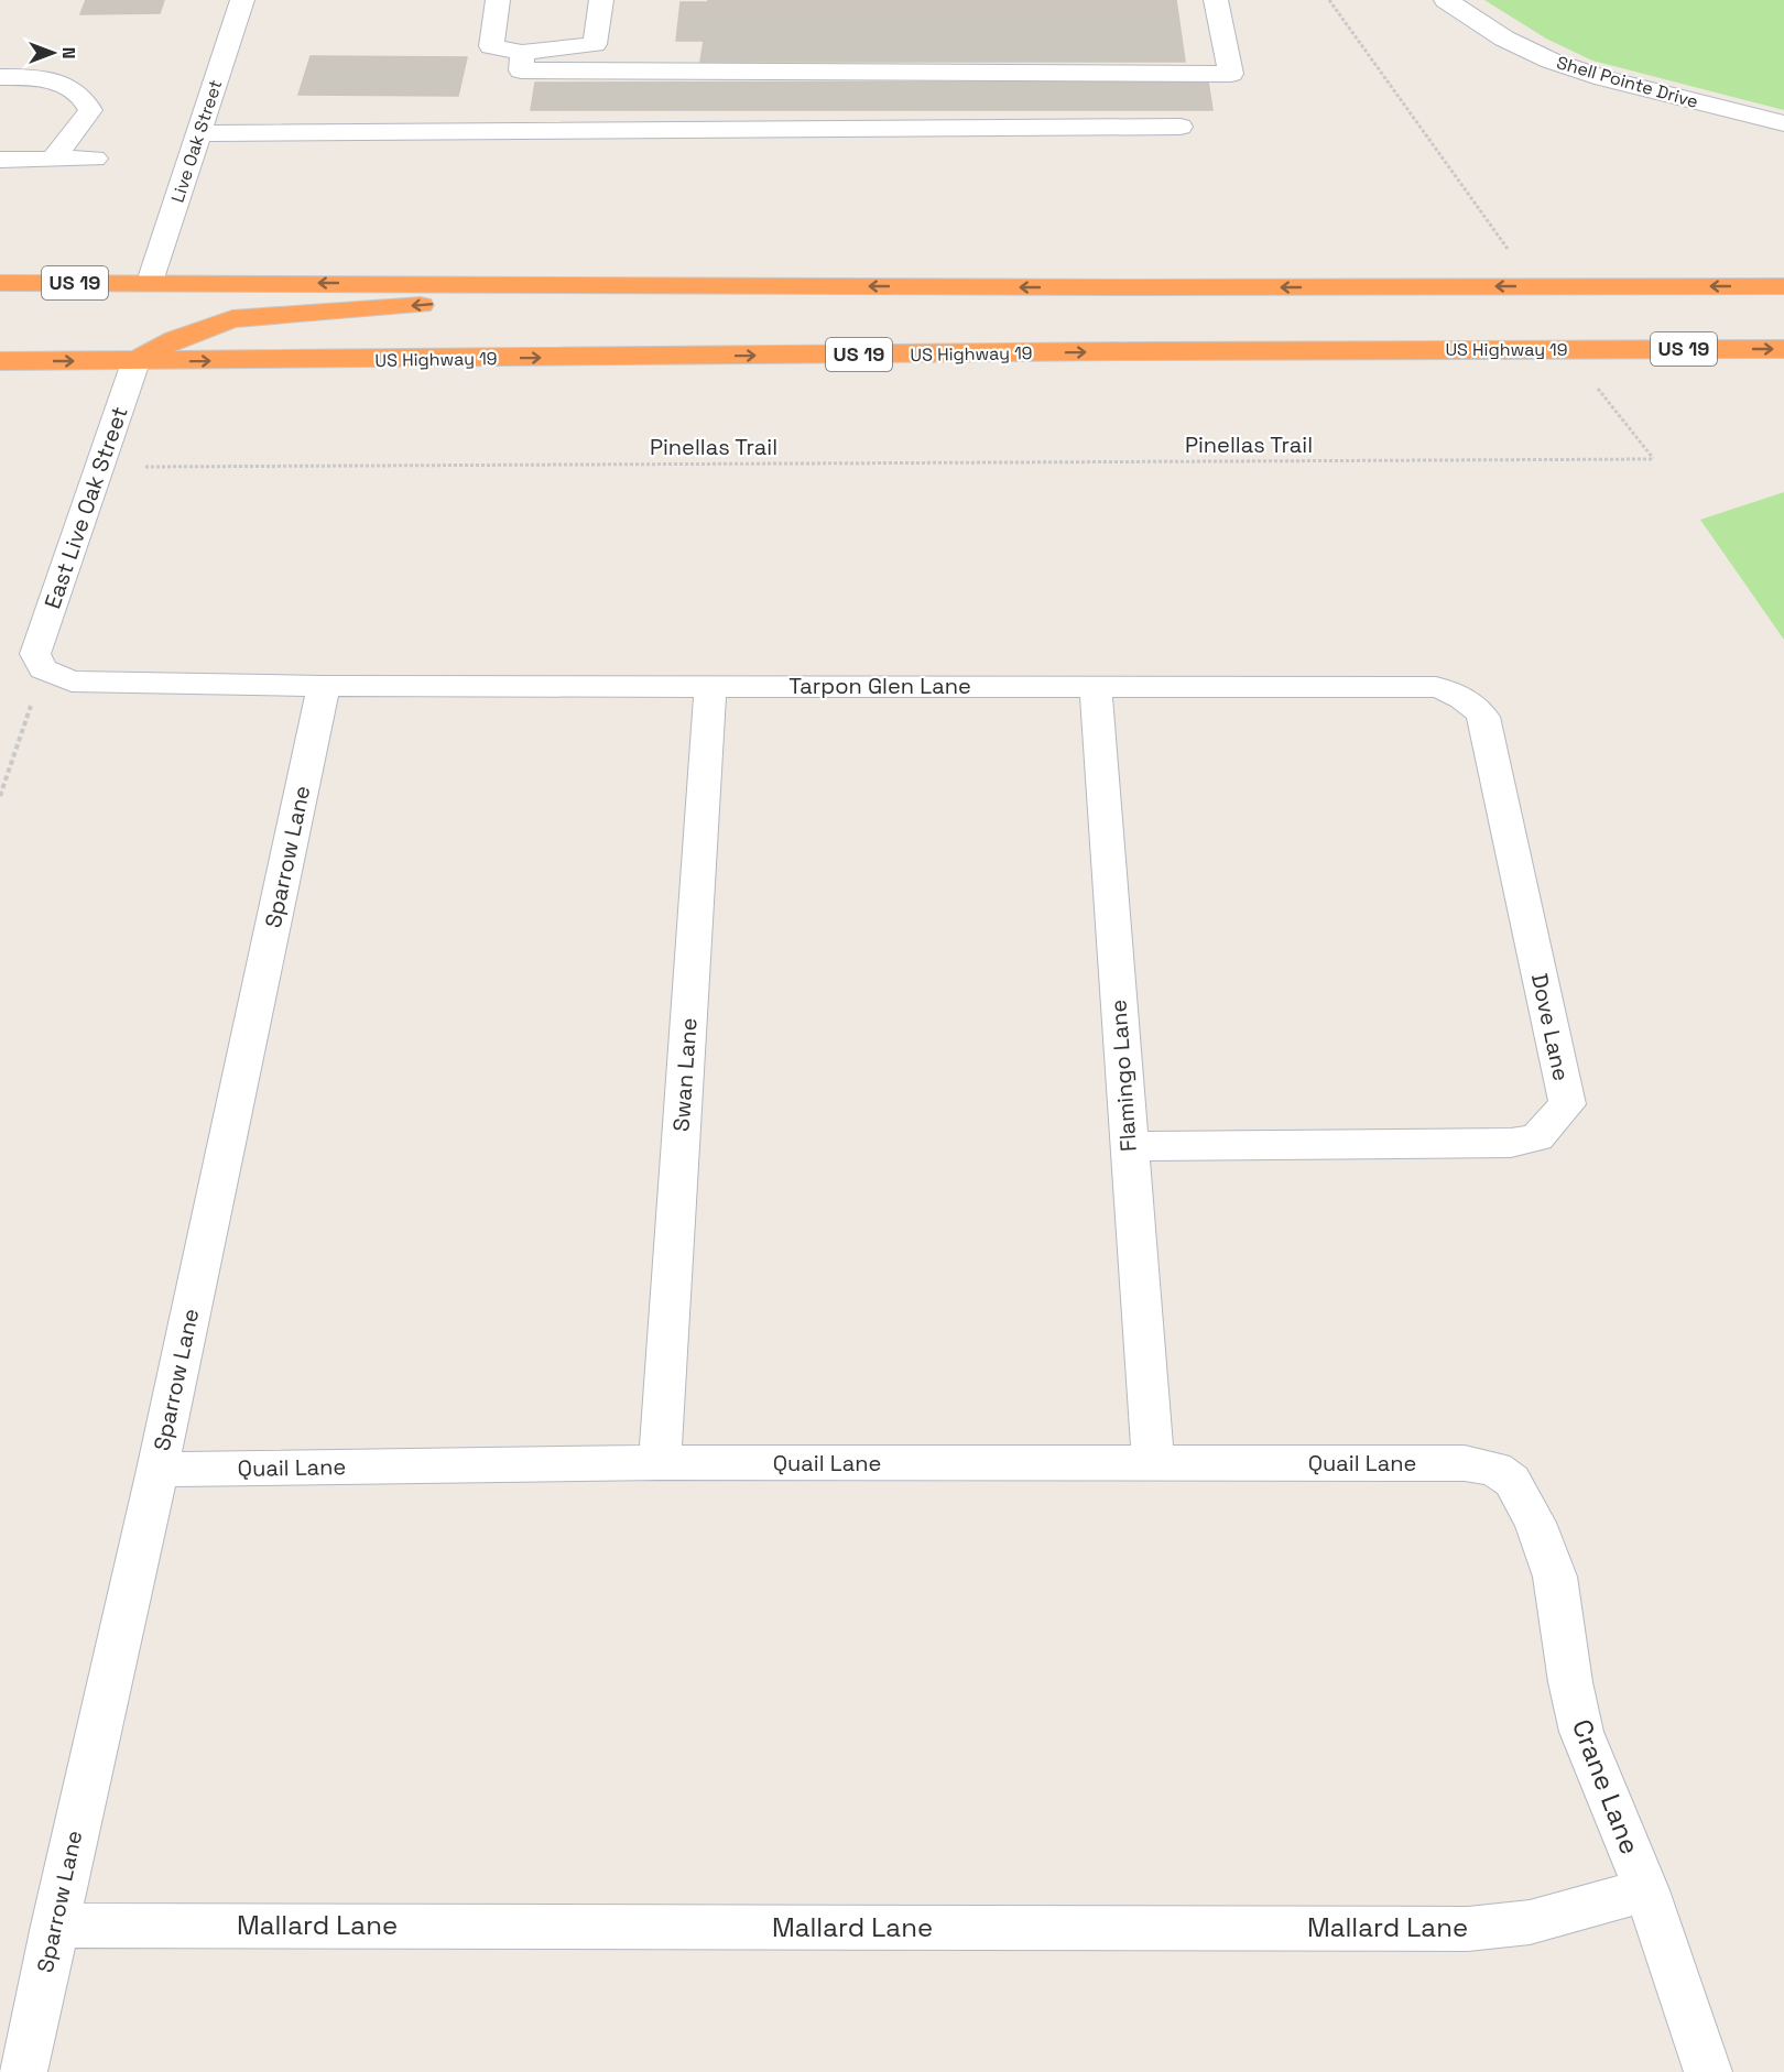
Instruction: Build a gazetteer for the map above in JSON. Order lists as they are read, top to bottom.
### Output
{
  "streets": {
    "highway": ["US 19", "US Highway 19"],
    "street": [
      "Shell Pointe Drive",
      "Live Oak Street",
      "East Live Oak Street",
      "Tarpon Glen Lane",
      "Sparrow Lane",
      "Dove Lane",
      "Swan Lane",
      "Flamingo Lane",
      "Quail Lane",
      "Crane Lane",
      "Mallard Lane"
    ],
    "path": ["Pinellas Trail"]
  },
  "crossings": [
    ["Live Oak Street", "US 19"],
    ["US Highway 19", "East Live Oak Street"],
    ["East Live Oak Street", "Tarpon Glen Lane"],
    ["Tarpon Glen Lane", "Sparrow Lane"],
    ["Tarpon Glen Lane", "Dove Lane"],
    ["Tarpon Glen Lane", "Swan Lane"],
    ["Tarpon Glen Lane", "Flamingo Lane"],
    ["Sparrow Lane", "Quail Lane"],
    ["Sparrow Lane", "Mallard Lane"],
    ["Dove Lane", "Flamingo Lane"],
    ["Swan Lane", "Quail Lane"],
    ["Flamingo Lane", "Quail Lane"],
    ["Quail Lane", "Crane Lane"],
    ["Crane Lane", "Mallard Lane"]
  ],
  "north": "right"
}
